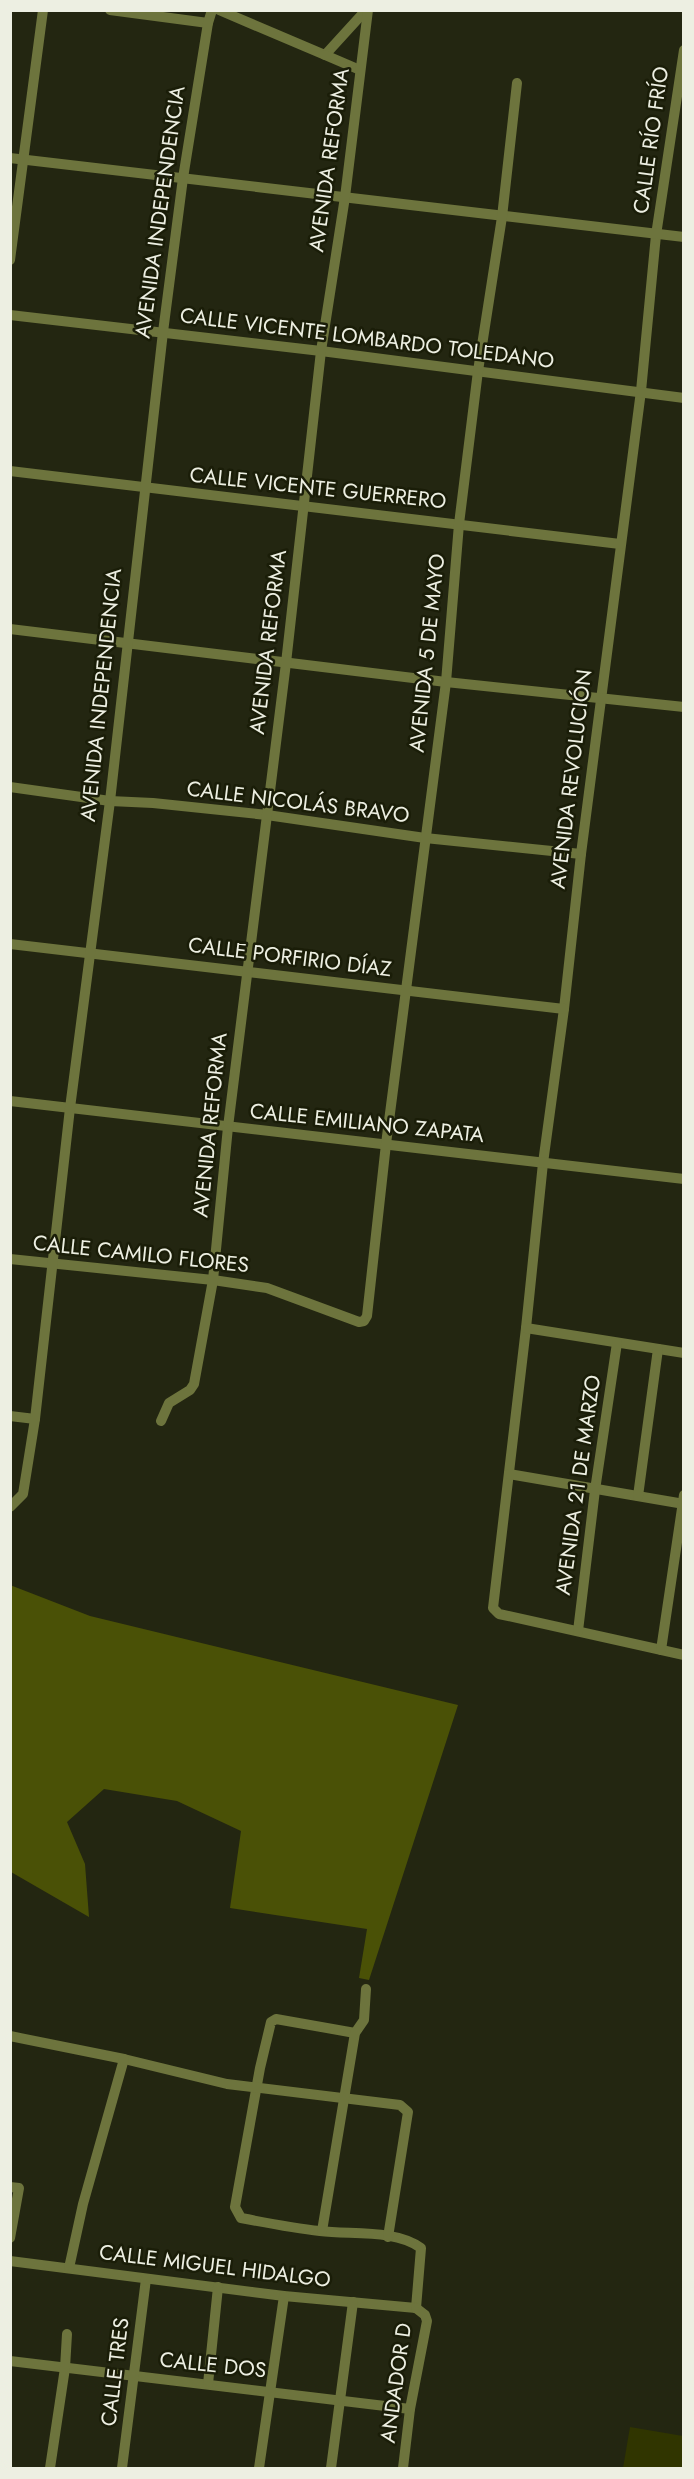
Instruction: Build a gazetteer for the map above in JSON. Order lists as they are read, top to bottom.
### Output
{
  "streets": {
    "street": [
      "CALLE RÍO FRÍO",
      "AVENIDA REFORMA",
      "AVENIDA INDEPENDENCIA",
      "CALLE VICENTE LOMBARDO TOLEDANO",
      "CALLE VICENTE GUERRERO",
      "AVENIDA 5 DE MAYO",
      "AVENIDA REVOLUCIÓN",
      "CALLE NICOLÁS BRAVO",
      "CALLE PORFIRIO DÍAZ",
      "CALLE EMILIANO ZAPATA",
      "CALLE CAMILO FLORES",
      "AVENIDA 21 DE MARZO",
      "CALLE MIGUEL HIDALGO",
      "CALLE DOS",
      "CALLE TRES",
      "ANDADOR D"
    ]
  },
  "crossings": [
    ["CALLE RÍO FRÍO", "AVENIDA REVOLUCIÓN"],
    ["AVENIDA REFORMA", "CALLE VICENTE LOMBARDO TOLEDANO"],
    ["AVENIDA REFORMA", "CALLE VICENTE GUERRERO"],
    ["AVENIDA REFORMA", "CALLE NICOLÁS BRAVO"],
    ["AVENIDA REFORMA", "CALLE PORFIRIO DÍAZ"],
    ["AVENIDA REFORMA", "CALLE EMILIANO ZAPATA"],
    ["AVENIDA REFORMA", "CALLE CAMILO FLORES"],
    ["AVENIDA INDEPENDENCIA", "CALLE VICENTE LOMBARDO TOLEDANO"],
    ["AVENIDA INDEPENDENCIA", "CALLE VICENTE GUERRERO"],
    ["AVENIDA INDEPENDENCIA", "CALLE NICOLÁS BRAVO"],
    ["AVENIDA INDEPENDENCIA", "CALLE PORFIRIO DÍAZ"],
    ["AVENIDA INDEPENDENCIA", "CALLE EMILIANO ZAPATA"],
    ["AVENIDA INDEPENDENCIA", "CALLE CAMILO FLORES"],
    ["CALLE VICENTE LOMBARDO TOLEDANO", "AVENIDA 5 DE MAYO"],
    ["CALLE VICENTE LOMBARDO TOLEDANO", "AVENIDA REVOLUCIÓN"],
    ["CALLE VICENTE GUERRERO", "AVENIDA 5 DE MAYO"],
    ["CALLE VICENTE GUERRERO", "AVENIDA REVOLUCIÓN"],
    ["AVENIDA 5 DE MAYO", "CALLE NICOLÁS BRAVO"],
    ["AVENIDA 5 DE MAYO", "CALLE PORFIRIO DÍAZ"],
    ["AVENIDA 5 DE MAYO", "CALLE EMILIANO ZAPATA"],
    ["AVENIDA 5 DE MAYO", "CALLE CAMILO FLORES"],
    ["AVENIDA REVOLUCIÓN", "CALLE NICOLÁS BRAVO"],
    ["AVENIDA REVOLUCIÓN", "CALLE PORFIRIO DÍAZ"],
    ["AVENIDA REVOLUCIÓN", "CALLE EMILIANO ZAPATA"],
    ["AVENIDA REVOLUCIÓN", "AVENIDA 21 DE MARZO"],
    ["CALLE MIGUEL HIDALGO", "CALLE TRES"],
    ["CALLE MIGUEL HIDALGO", "ANDADOR D"],
    ["CALLE DOS", "CALLE TRES"],
    ["CALLE DOS", "ANDADOR D"]
  ]
}
